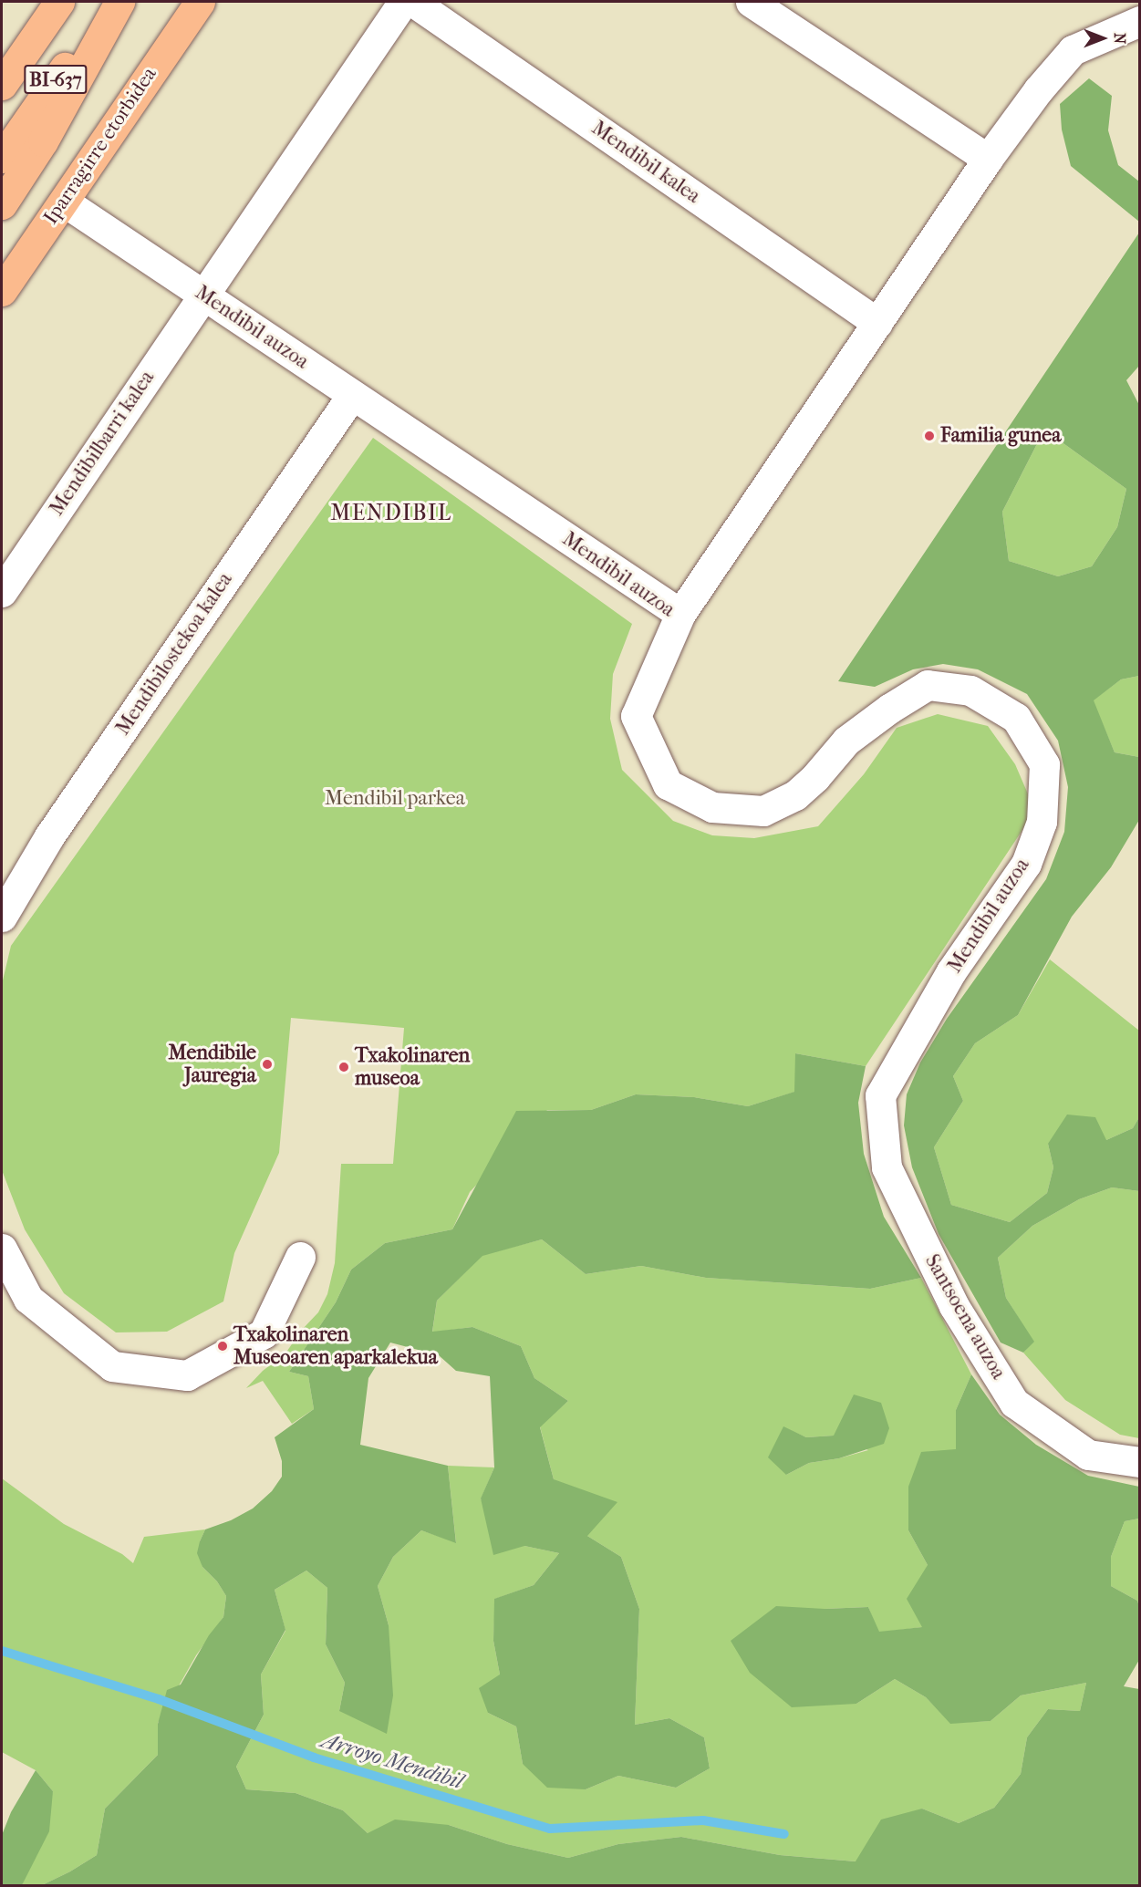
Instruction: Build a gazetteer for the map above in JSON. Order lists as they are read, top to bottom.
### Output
{
  "streets": {
    "main road": ["BI-637", "Iparragirre etorbidea"],
    "street": [
      "Mendibil kalea",
      "Mendibil auzoa",
      "Mendibilbarri kalea",
      "Mendibilostekoa kalea",
      "Santsoena auzoa"
    ]
  },
  "crossings": [
    ["Iparragirre etorbidea", "Mendibil auzoa"],
    ["Mendibil auzoa", "Mendibilbarri kalea"],
    ["Mendibil auzoa", "Mendibilostekoa kalea"],
    ["Mendibil auzoa", "Santsoena auzoa"]
  ],
  "districts": ["MENDIBIL"],
  "water": ["Arroyo Mendibil"],
  "parks": ["Mendibil parkea"],
  "places": [
    "Familia gunea",
    "Mendibile Jauregia",
    "Txakolinaren museoa",
    "Txakolinaren Museoaren aparkalekua"
  ],
  "north": "right"
}
